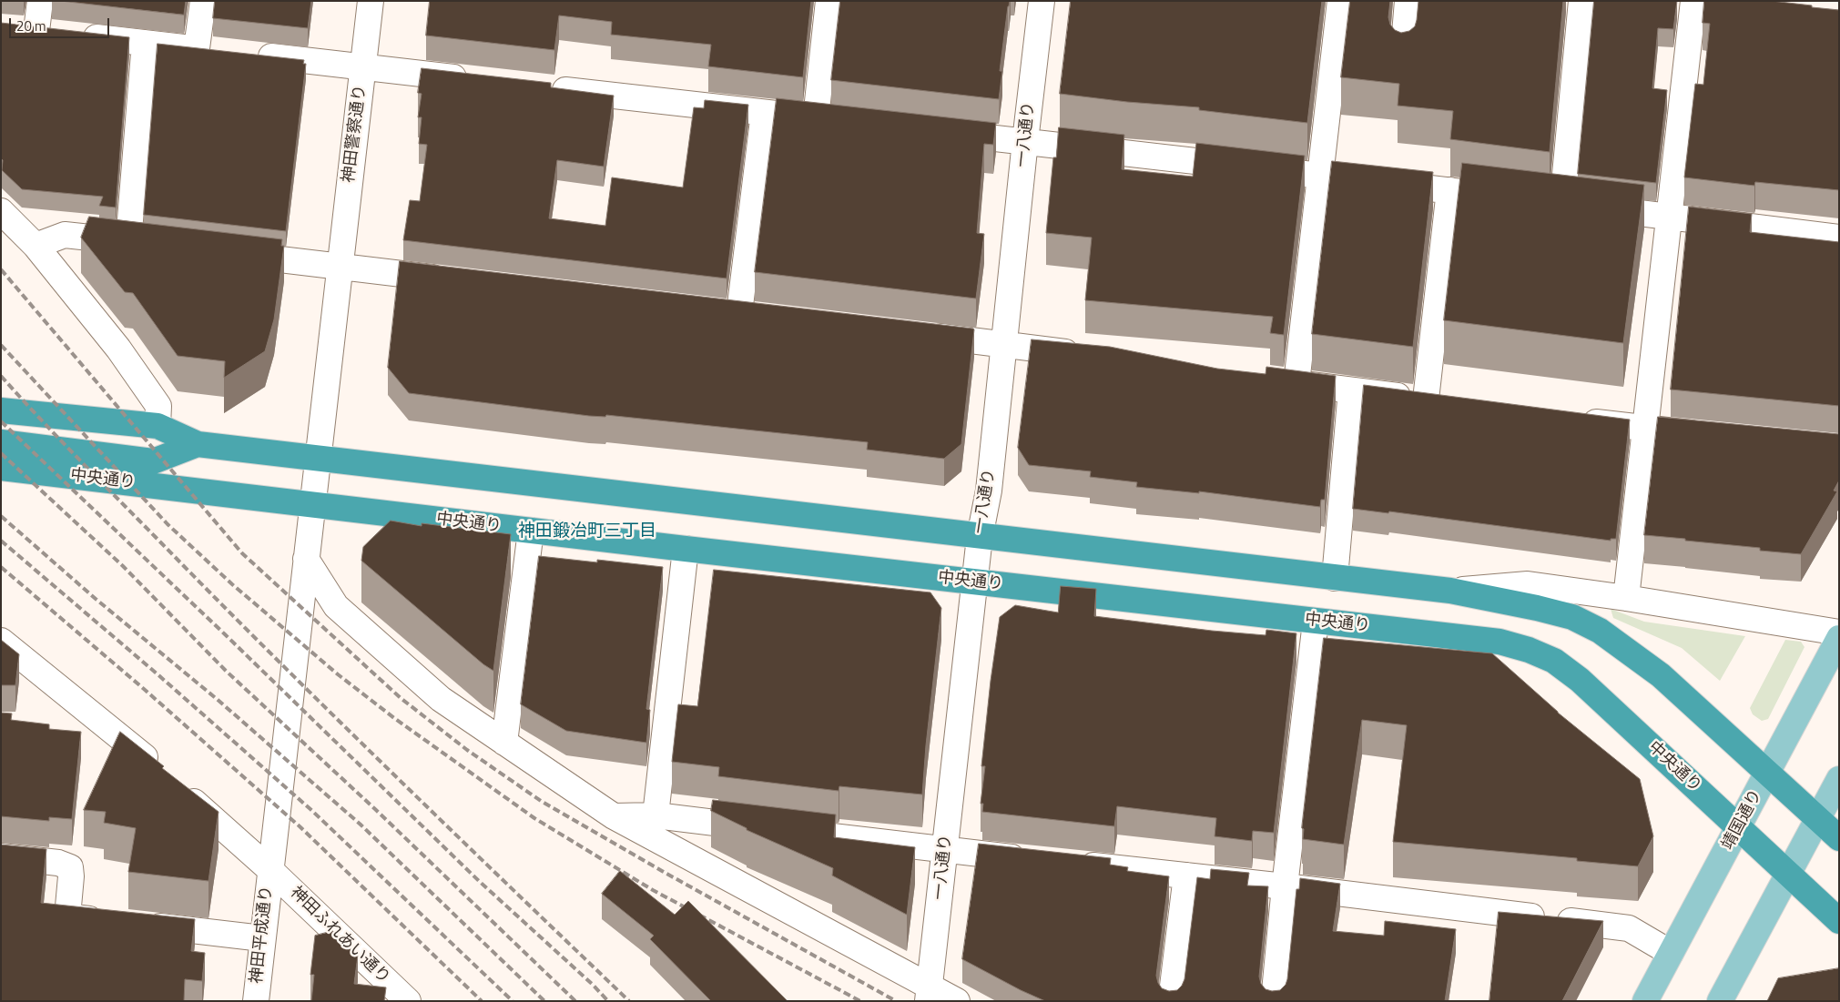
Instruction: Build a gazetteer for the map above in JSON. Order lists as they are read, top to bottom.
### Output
{
  "streets": {
    "highway": ["中央通り"],
    "main road": ["靖国通り"],
    "street": [
      "神田警察通り",
      "一八通り",
      "神田平成通り",
      "神田ふれあい通り"
    ]
  },
  "crossings": [
    ["神田警察通り", "中央通り"],
    ["神田警察通り", "神田平成通り"],
    ["一八通り", "中央通り"],
    ["中央通り", "靖国通り"],
    ["神田平成通り", "神田ふれあい通り"]
  ],
  "districts": ["神田鍛冶町三丁目"],
  "scale_bar": "20 m"
}
